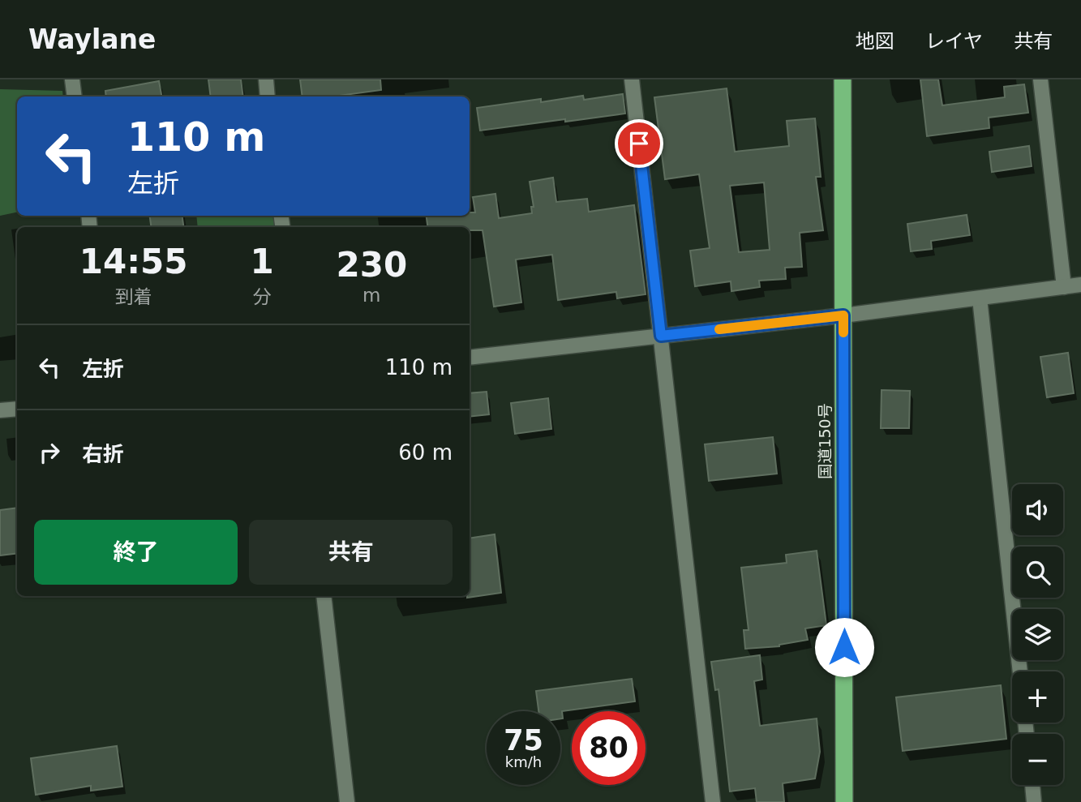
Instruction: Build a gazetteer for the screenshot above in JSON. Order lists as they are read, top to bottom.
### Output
{
  "streets": {
    "highway": ["国道150号"]
  },
  "page": {
    "header": "Waylane",
    "nav": ["地図", "レイヤ", "共有"],
    "turn": ["110 m", "左折"],
    "eta": [
      "14:55",
      "到着",
      "1",
      "分",
      "230",
      "m"
    ],
    "list": [
      {
        "name": "左折",
        "value": "110 m"
      },
      {
        "name": "右折",
        "value": "60 m"
      }
    ],
    "map_buttons": ["+", "−"],
    "buttons": ["終了", "共有"],
    "speed": "75 km/h",
    "limit": "80"
  }
}
